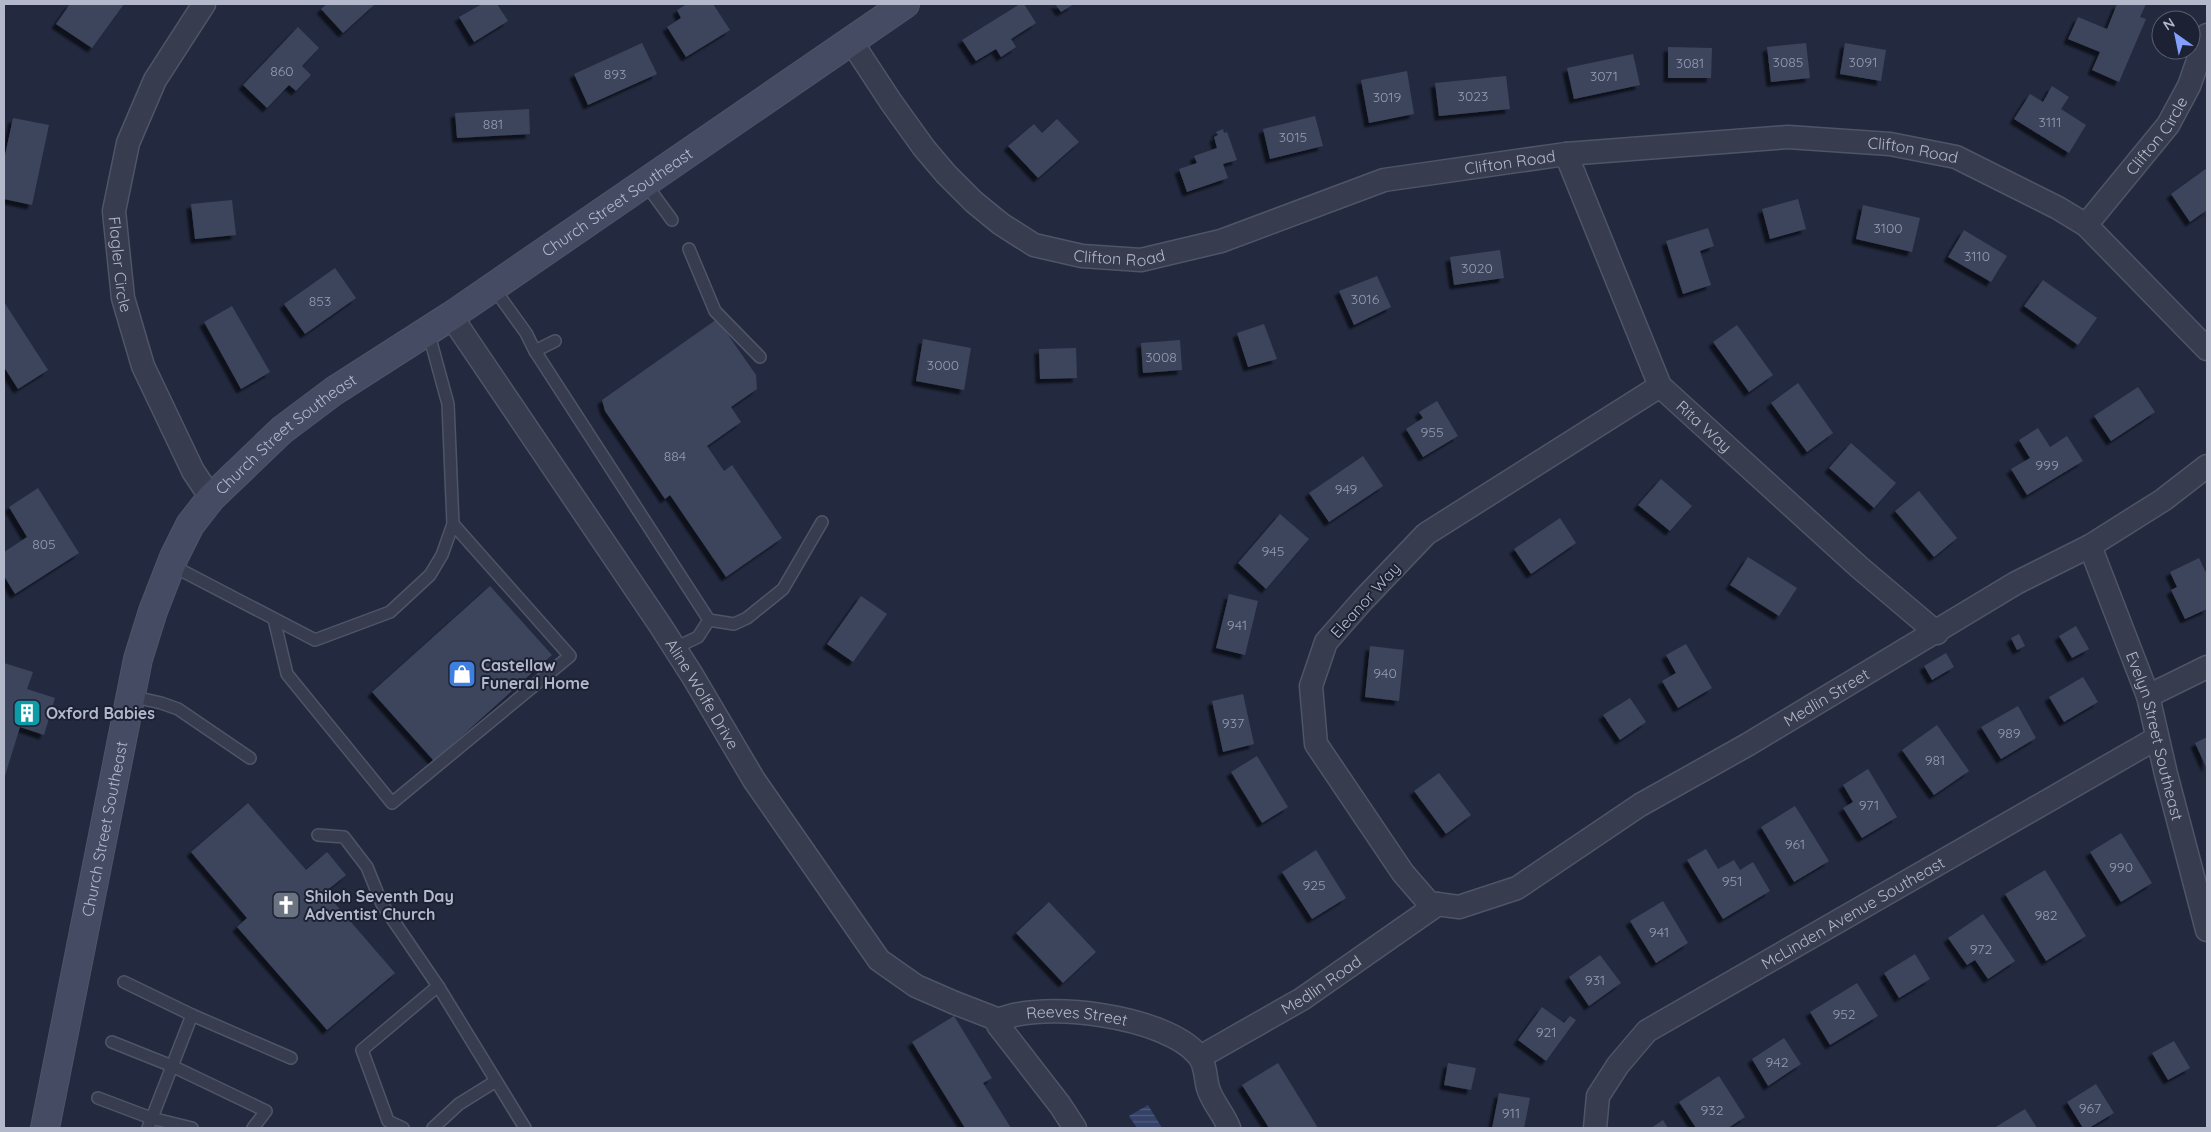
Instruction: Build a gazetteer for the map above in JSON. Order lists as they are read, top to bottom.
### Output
{
  "streets": {
    "street": [
      "Clifton Circle",
      "Clifton Road",
      "Church Street Southeast",
      "Flagler Circle",
      "Rita Way",
      "Eleanor Way",
      "Aline Wolfe Drive",
      "Medlin Street",
      "Evelyn Street Southeast",
      "McLinden Avenue Southeast",
      "Medlin Road",
      "Reeves Street"
    ]
  },
  "crossings": [
    ["Clifton Circle", "Clifton Road"],
    ["Clifton Road", "Church Street Southeast"],
    ["Clifton Road", "Rita Way"],
    ["Church Street Southeast", "Flagler Circle"],
    ["Church Street Southeast", "Aline Wolfe Drive"],
    ["Rita Way", "Eleanor Way"],
    ["Rita Way", "Medlin Street"],
    ["Eleanor Way", "Medlin Street"],
    ["Eleanor Way", "Medlin Road"],
    ["Aline Wolfe Drive", "Reeves Street"],
    ["Medlin Street", "Evelyn Street Southeast"],
    ["Medlin Street", "Medlin Road"],
    ["Evelyn Street Southeast", "McLinden Avenue Southeast"],
    ["Medlin Road", "Reeves Street"]
  ],
  "places": {
    "shop": ["Castellaw Funeral Home"],
    "building": ["Oxford Babies"],
    "church": ["Shiloh Seventh Day Adventist Church"]
  },
  "house_numbers": [
    "3085",
    "3091",
    "3081",
    "860",
    "893",
    "3071",
    "3023",
    "3019",
    "3111",
    "881",
    "3015",
    "3100",
    "3110",
    "3020",
    "3016",
    "853",
    "3008",
    "3000",
    "955",
    "884",
    "999",
    "949",
    "805",
    "945",
    "941",
    "940",
    "937",
    "989",
    "981",
    "971",
    "961",
    "990",
    "951",
    "925",
    "982",
    "941",
    "972",
    "931",
    "952",
    "921",
    "942",
    "967",
    "932",
    "911"
  ],
  "north": "top left"
}
